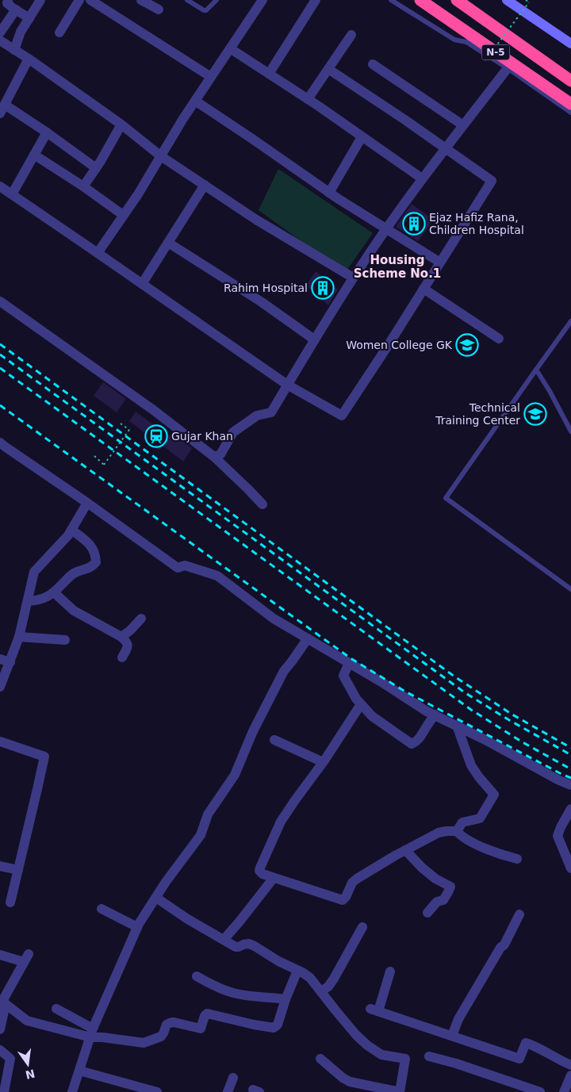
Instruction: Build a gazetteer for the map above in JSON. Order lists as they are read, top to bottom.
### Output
{
  "streets": {
    "highway": ["N-5"]
  },
  "districts": ["Housing Scheme No.1"],
  "places": {
    "building": ["Ejaz Hafiz Rana, Children Hospital", "Rahim Hospital"],
    "school or university": ["Women College GK", "Technical Training Center"],
    "station": ["Gujar Khan"]
  },
  "north": "bottom"
}
